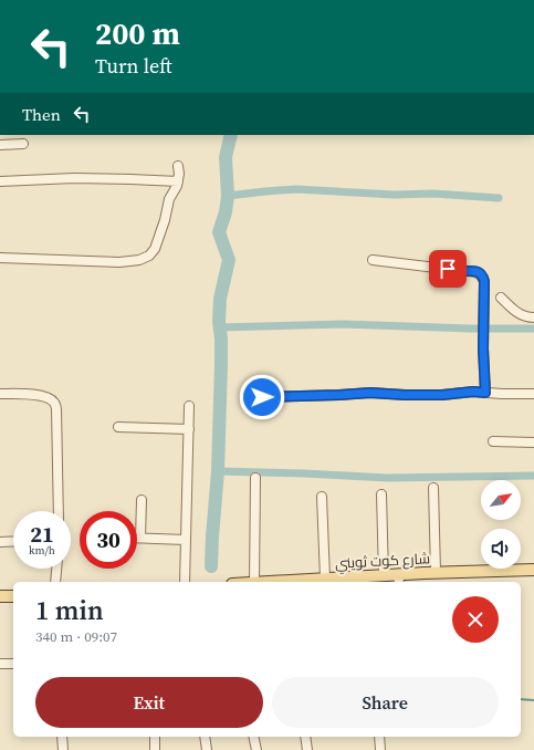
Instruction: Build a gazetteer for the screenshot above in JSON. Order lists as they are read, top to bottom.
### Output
{
  "streets": {
    "main road": ["شارع كوت ثويني"]
  },
  "north": "top right",
  "page": {
    "turn": ["200 m", "Turn left"],
    "then": "Then",
    "speed": "21 km/h",
    "limit": "30",
    "heading": ["1 min", "340 m · 09:07"],
    "buttons": ["Exit", "Share"]
  }
}
